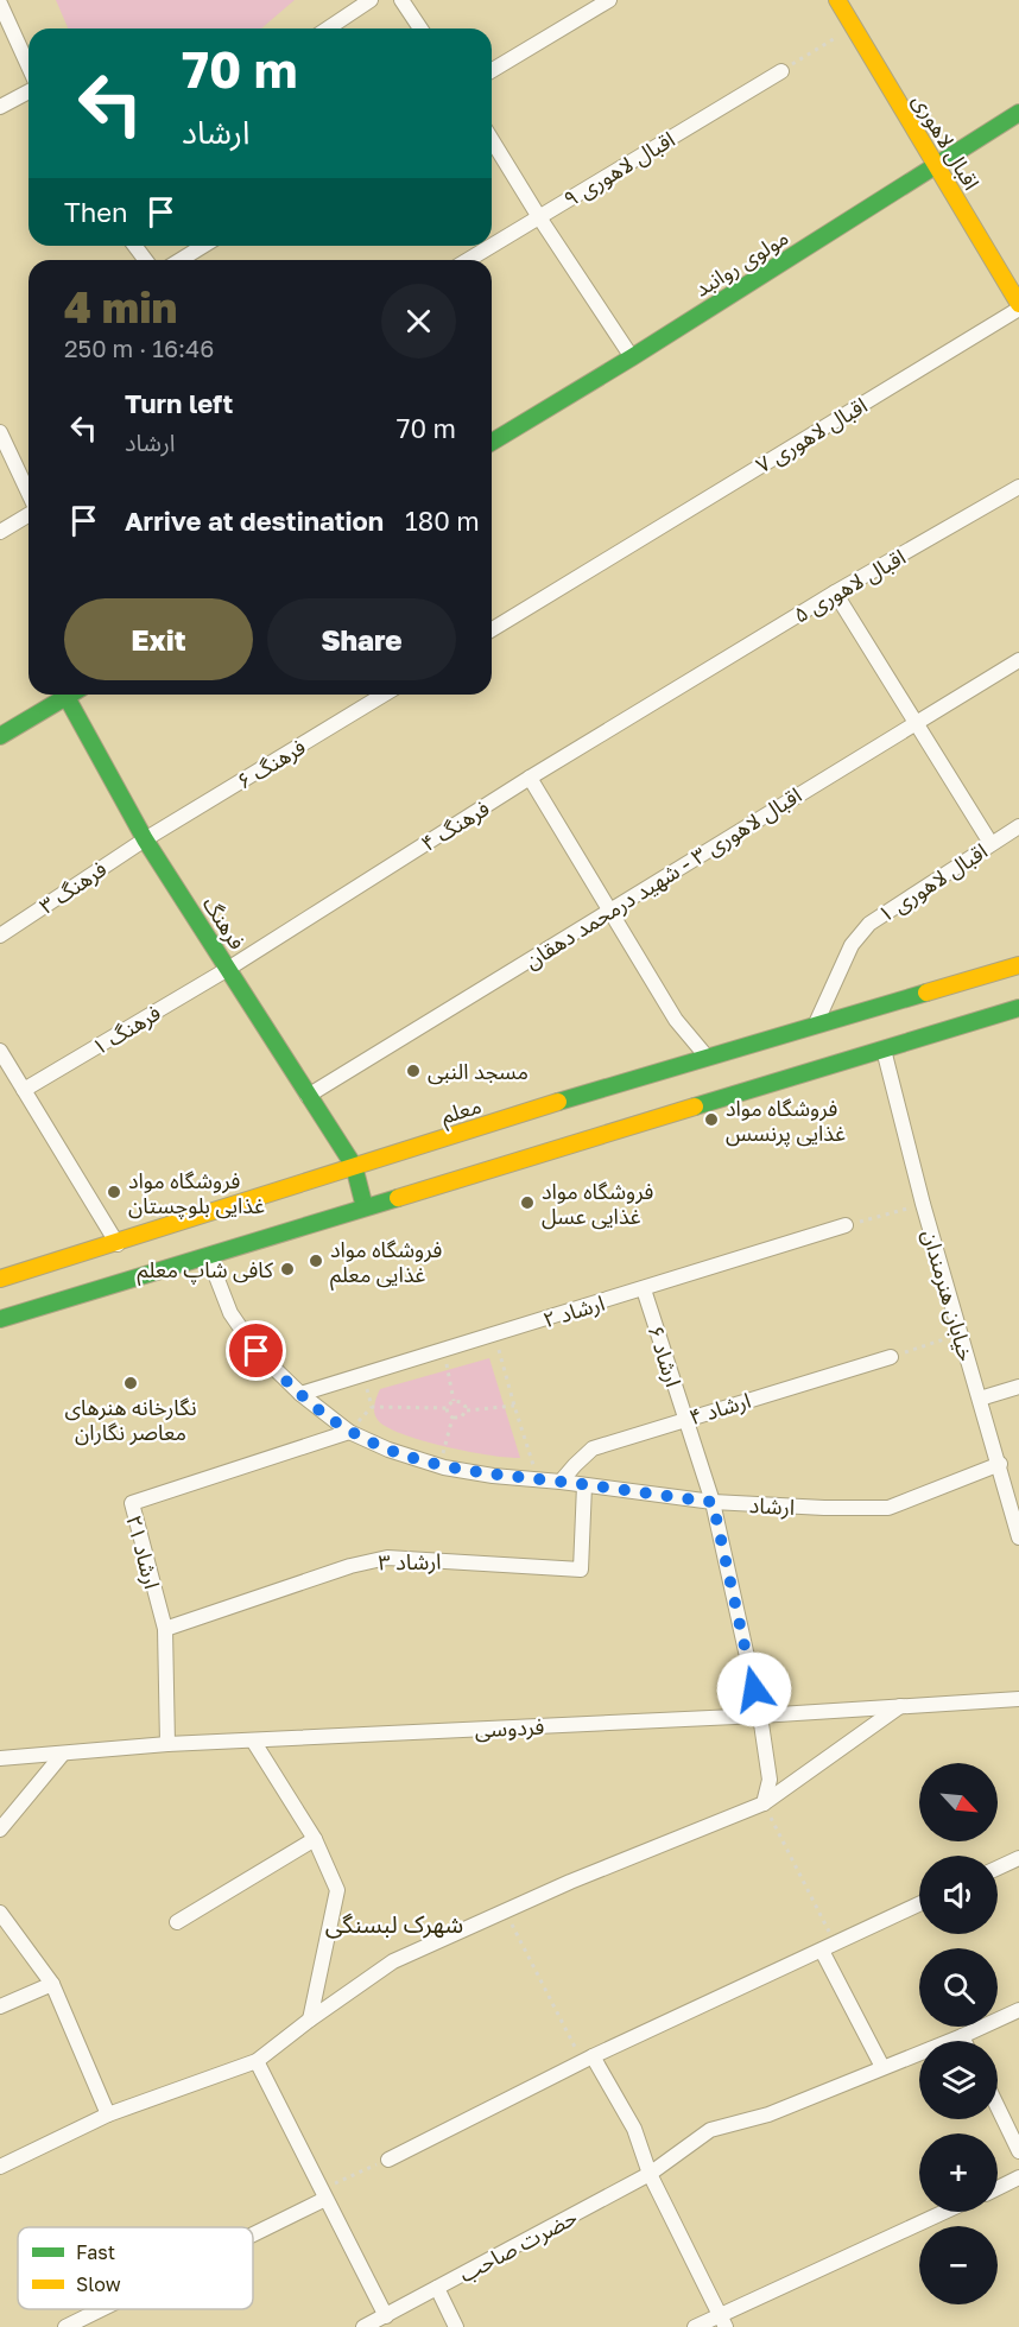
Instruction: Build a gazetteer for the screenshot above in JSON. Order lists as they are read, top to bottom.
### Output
{
  "streets": {
    "main road": [
      "اقبال لاهوری",
      "مولوی روانبد",
      "فرهنگ",
      "معلم"
    ],
    "street": [
      "اقبال لاهوری ۹",
      "اقبال لاهوری ۷",
      "اقبال لاهوری ۵",
      "فرهنگ ۶",
      "فرهنگ ۴",
      "اقبال لاهوری ۳ - شهید درمحمد دهقان",
      "اقبال لاهوری ۱",
      "فرهنگ ۳",
      "فرهنگ ۱",
      "خیابان هنرمندان",
      "ارشاد ۲",
      "ارشاد ۶",
      "ارشاد ۴",
      "ارشاد",
      "ارشاد ۲۱",
      "ارشاد ۳",
      "فردوسی",
      "حضرت صاحب"
    ]
  },
  "crossings": [
    ["اقبال لاهوری", "مولوی روانبد"],
    ["اقبال لاهوری ۵", "فرهنگ ۴"],
    ["فرهنگ ۶", "فرهنگ ۳"],
    ["فرهنگ ۶", "فرهنگ"],
    ["فرهنگ ۴", "فرهنگ"],
    ["فرهنگ ۴", "فرهنگ ۱"],
    ["اقبال لاهوری ۳ - شهید درمحمد دهقان", "فرهنگ"],
    ["اقبال لاهوری ۱", "معلم"],
    ["فرهنگ ۳", "فرهنگ"],
    ["فرهنگ", "فرهنگ ۱"],
    ["فرهنگ", "معلم"],
    ["خیابان هنرمندان", "ارشاد"],
    ["ارشاد ۲", "ارشاد ۶"],
    ["ارشاد ۲", "ارشاد"],
    ["ارشاد ۶", "ارشاد ۴"],
    ["ارشاد ۶", "ارشاد"],
    ["ارشاد ۶", "فردوسی"],
    ["ارشاد ۴", "ارشاد"],
    ["ارشاد", "ارشاد ۲۱"],
    ["ارشاد", "ارشاد ۳"],
    ["ارشاد ۲۱", "ارشاد ۳"],
    ["ارشاد ۲۱", "فردوسی"]
  ],
  "districts": ["شهرک لبسنگی"],
  "places": [
    "مسجد النبی",
    "فروشگاه مواد غذایی پرنسس",
    "فروشگاه مواد غذایی بلوچستان",
    "فروشگاه مواد غذایی عسل",
    "فروشگاه مواد غذایی معلم",
    "کافی شاپ معلم",
    "نگارخانه هنرهای معاصر نگاران"
  ],
  "legend": ["Fast", "Slow"],
  "north": "bottom right",
  "page": {
    "turn": ["70 m", "ارشاد"],
    "then": "Then",
    "heading": ["4 min", "250 m · 16:46"],
    "list": [
      {
        "name": "Turn left",
        "note": "ارشاد",
        "value": "70 m"
      },
      {
        "name": "Arrive at destination",
        "value": "180 m"
      }
    ],
    "buttons": ["Exit", "Share"],
    "map_buttons": ["+", "−"]
  }
}
